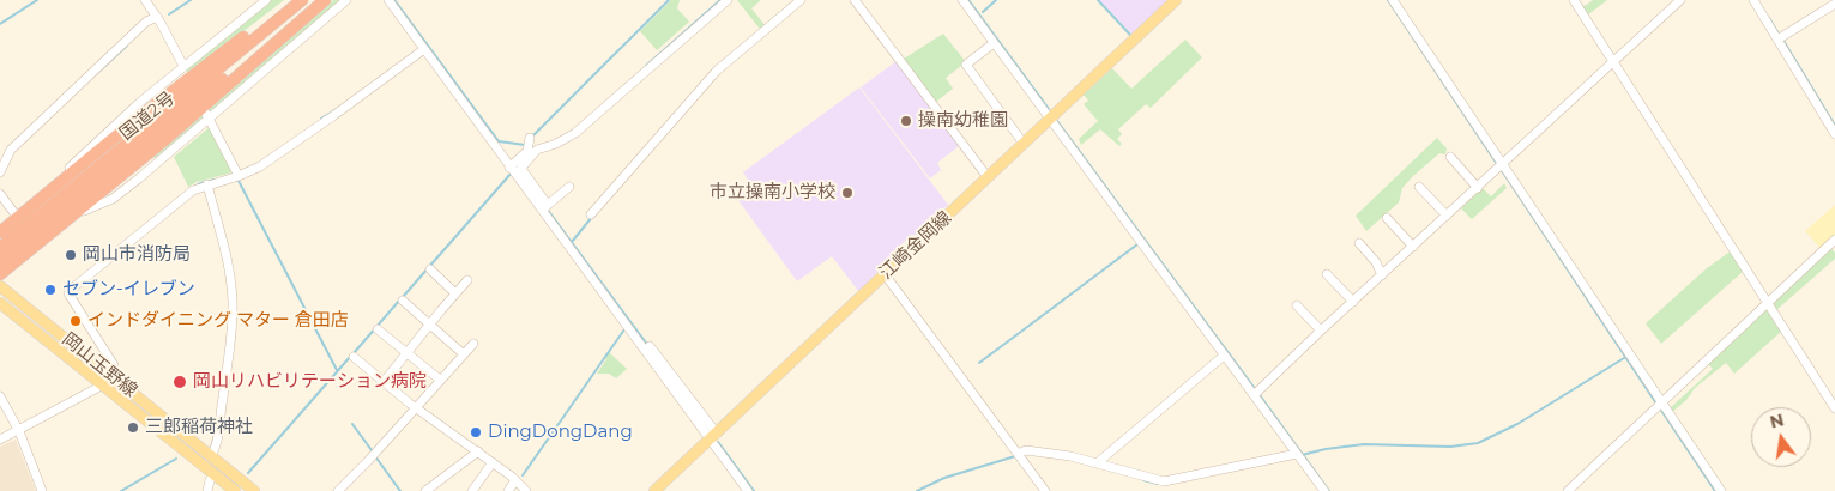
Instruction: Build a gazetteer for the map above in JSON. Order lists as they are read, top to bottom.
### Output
{
  "streets": {
    "highway": ["国道2号"],
    "main road": ["江崎金岡線", "岡山玉野線"]
  },
  "places": [
    "操南幼稚園",
    "市立操南小学校",
    "岡山市消防局",
    "セブン-イレブン",
    "インドダイニング マター 倉田店",
    "岡山リハビリテーション病院",
    "三郎稲荷神社",
    "DingDongDang"
  ],
  "north": "top"
}
